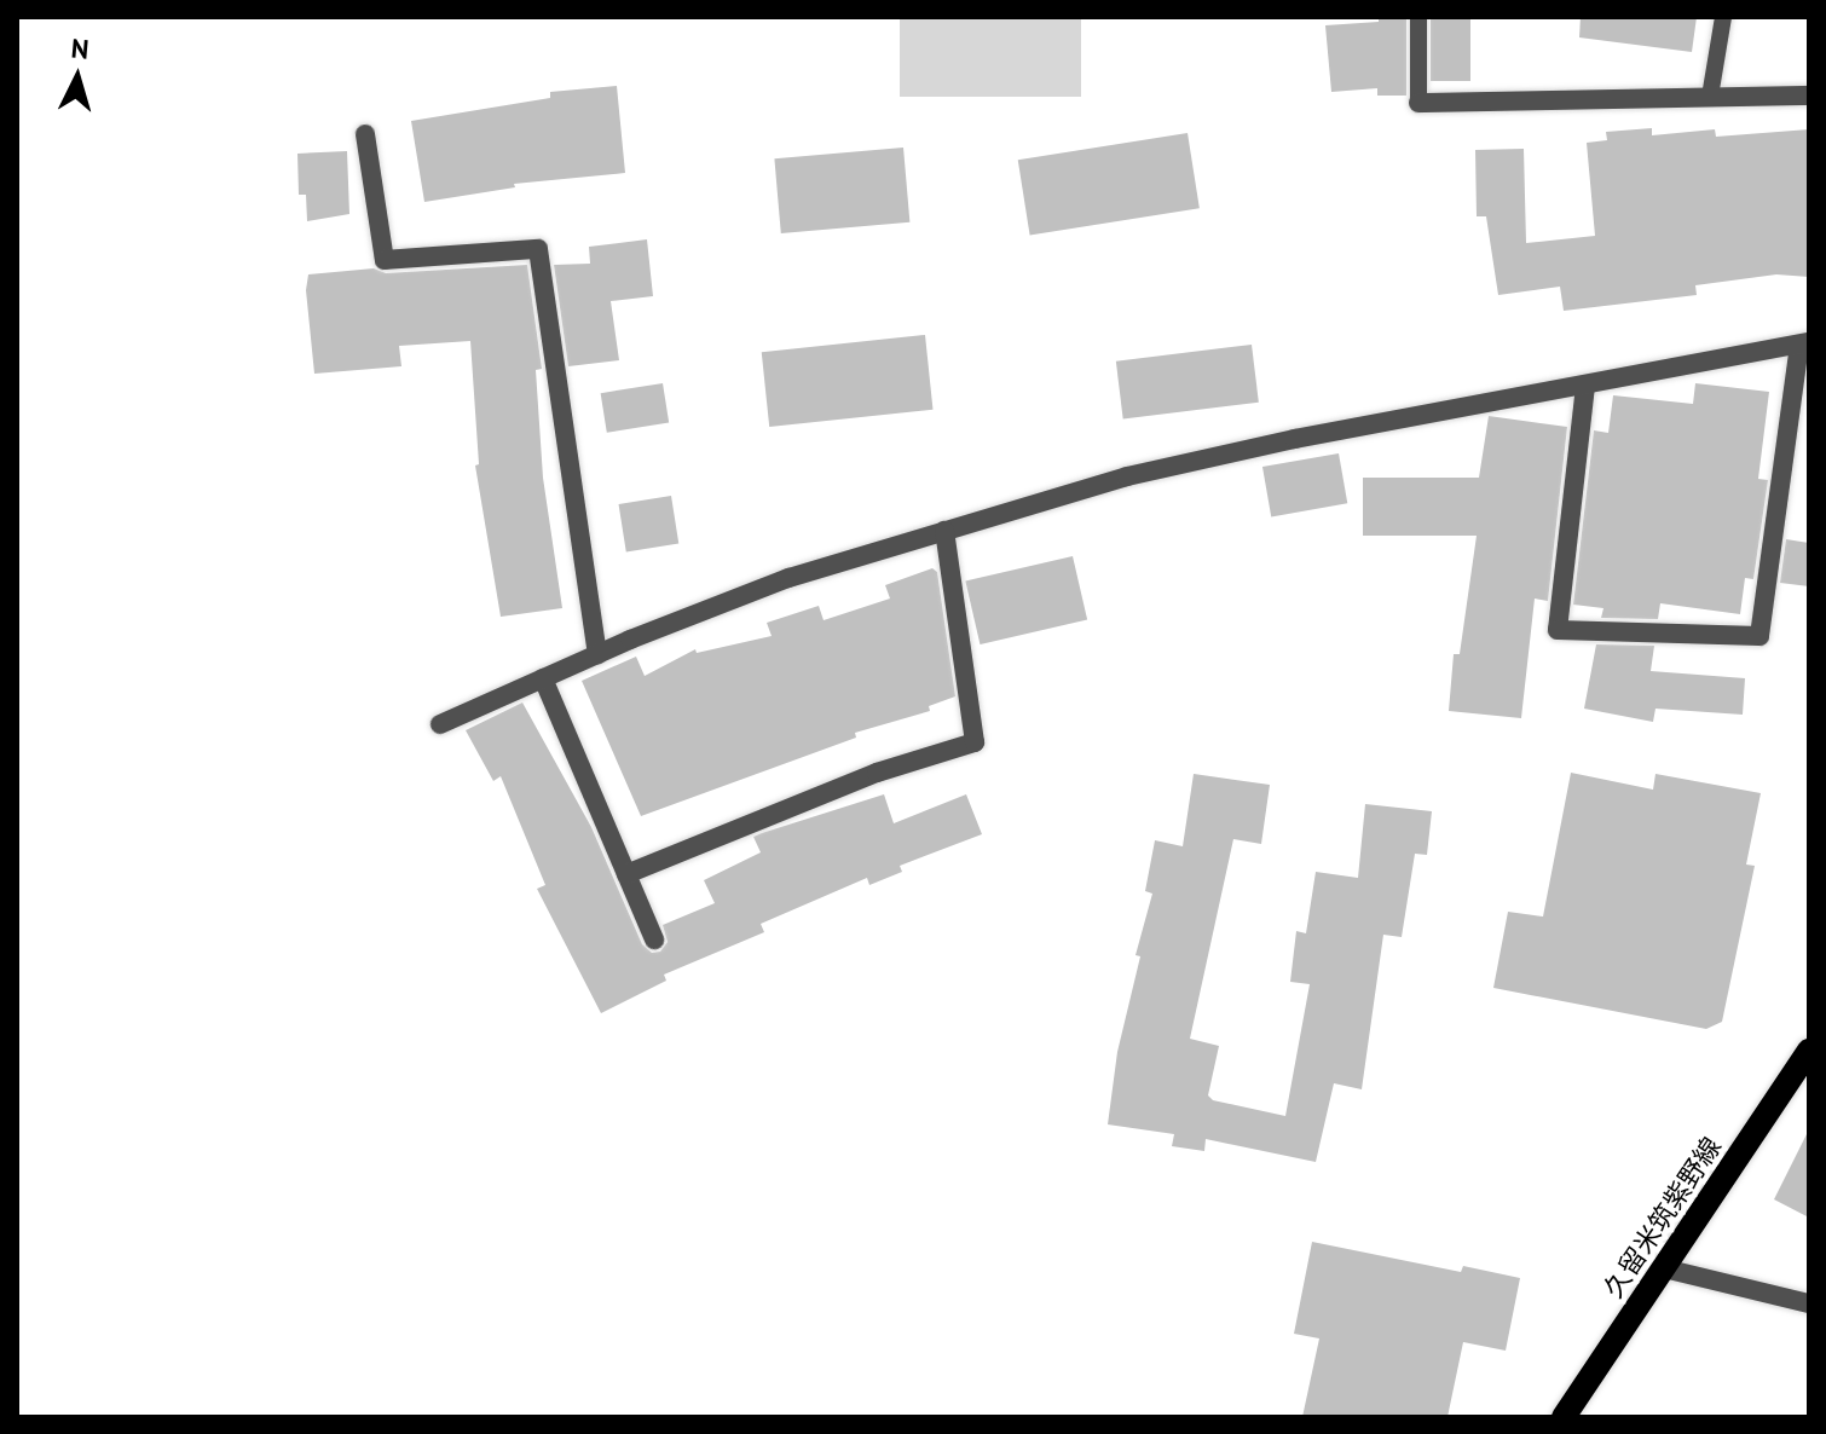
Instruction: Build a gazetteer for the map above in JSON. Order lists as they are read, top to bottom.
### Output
{
  "streets": {
    "main road": ["久留米筑紫野線"]
  },
  "north": "top"
}
